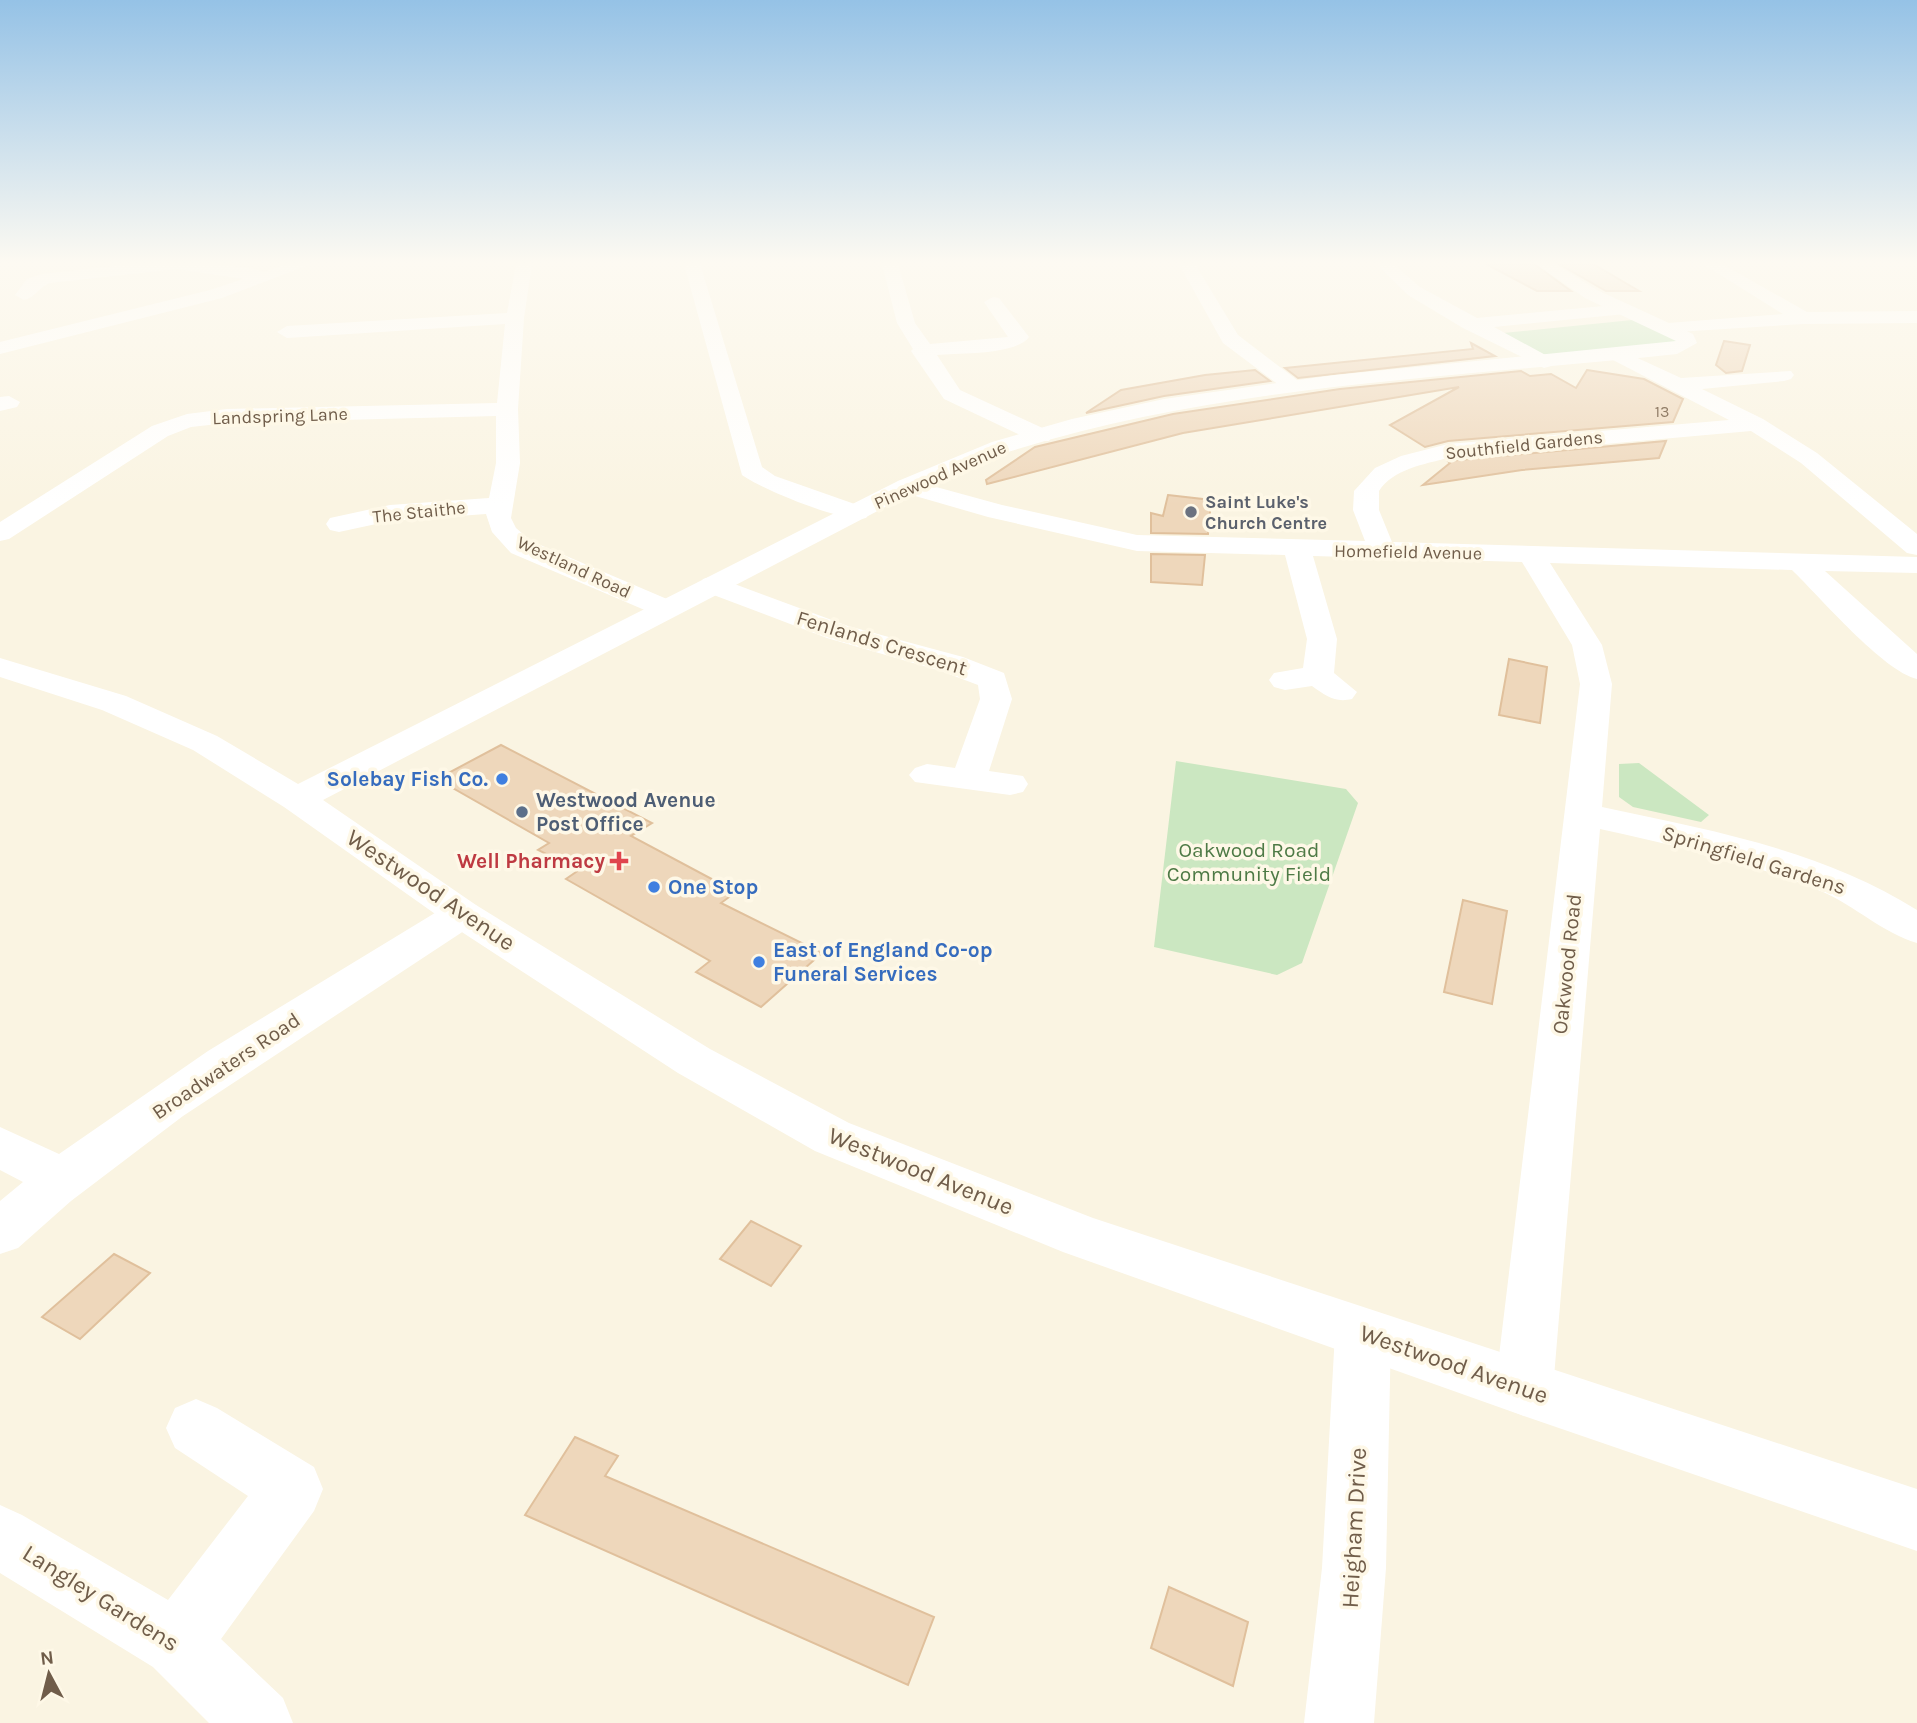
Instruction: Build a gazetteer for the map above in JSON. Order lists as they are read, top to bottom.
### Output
{
  "streets": {
    "street": [
      "Landspring Lane",
      "Southfield Gardens",
      "Pinewood Avenue",
      "The Staithe",
      "Homefield Avenue",
      "Westland Road",
      "Fenlands Crescent",
      "Springfield Gardens",
      "Westwood Avenue",
      "Oakwood Road",
      "Broadwaters Road",
      "Heigham Drive",
      "Langley Gardens"
    ]
  },
  "crossings": [
    ["Landspring Lane", "Westland Road"],
    ["Southfield Gardens", "Homefield Avenue"],
    ["Pinewood Avenue", "Homefield Avenue"],
    ["Pinewood Avenue", "Westland Road"],
    ["Pinewood Avenue", "Fenlands Crescent"],
    ["Pinewood Avenue", "Westwood Avenue"],
    ["The Staithe", "Westland Road"],
    ["Homefield Avenue", "Oakwood Road"],
    ["Springfield Gardens", "Oakwood Road"],
    ["Westwood Avenue", "Oakwood Road"],
    ["Westwood Avenue", "Broadwaters Road"],
    ["Westwood Avenue", "Heigham Drive"]
  ],
  "parks": ["Oakwood Road Community Field"],
  "places": {
    "other": [
      "Saint Luke's Church Centre",
      "Solebay Fish Co.",
      "Westwood Avenue Post Office",
      "One Stop",
      "East of England Co-op Funeral Services"
    ],
    "health": ["Well Pharmacy"]
  },
  "house_numbers": ["13"],
  "north": "top"
}
